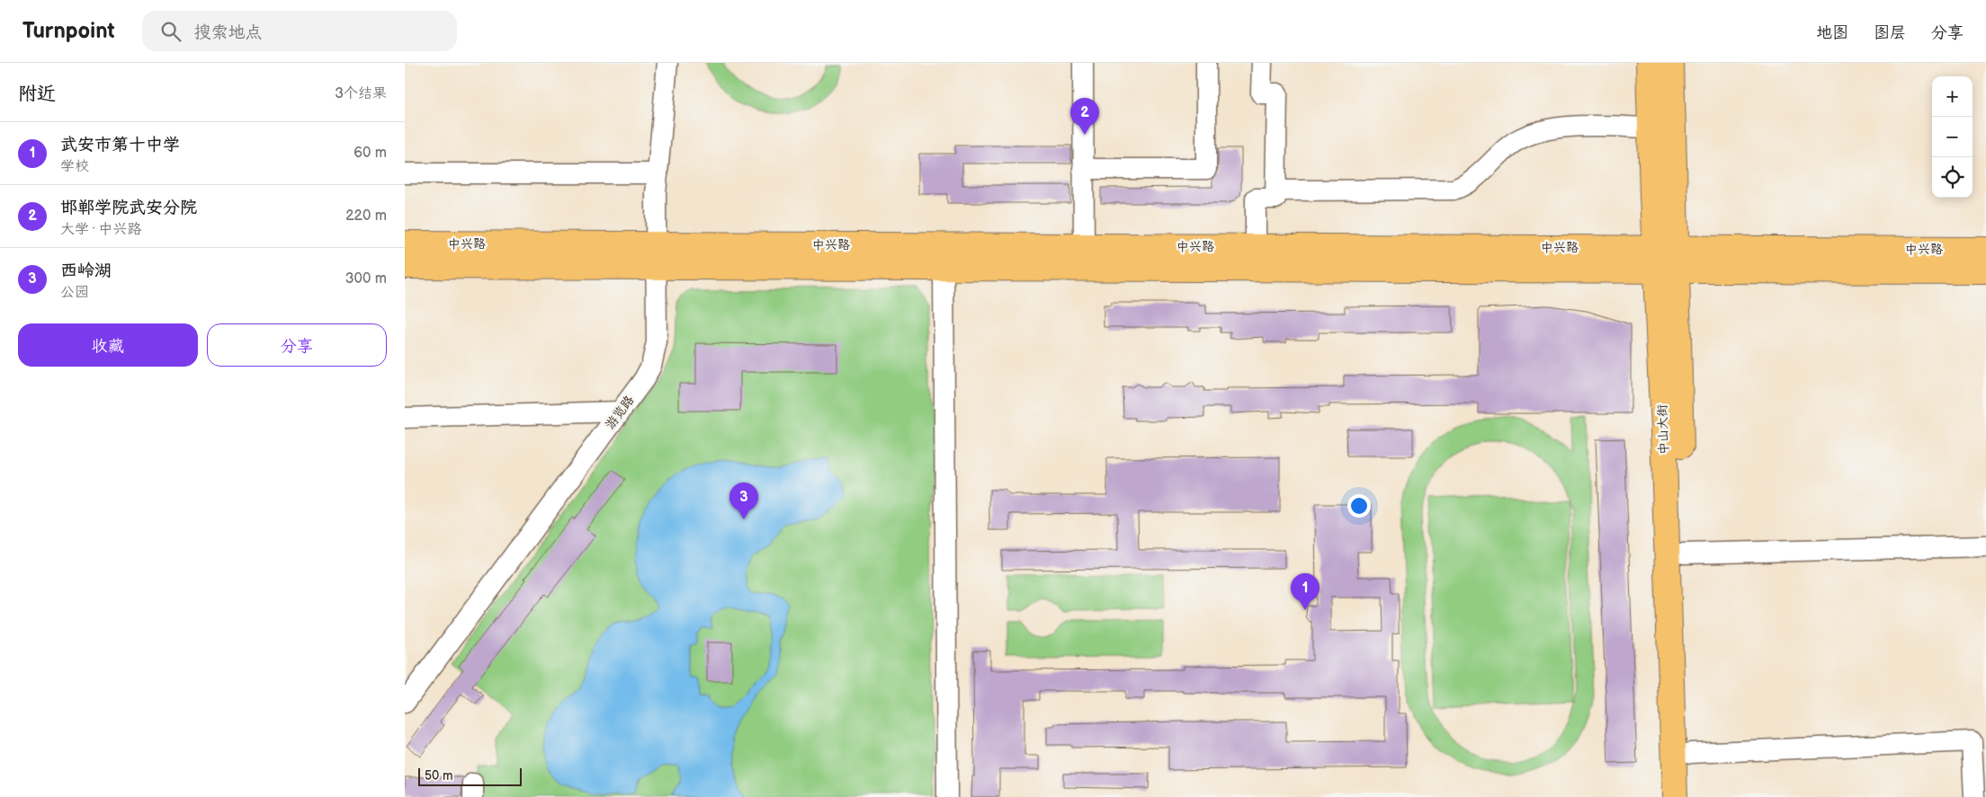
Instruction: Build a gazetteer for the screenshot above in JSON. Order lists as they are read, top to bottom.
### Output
{
  "streets": {
    "main road": ["中兴路", "中山大街"],
    "street": ["游览路"]
  },
  "crossings": [
    ["中兴路", "游览路"],
    ["中兴路", "中山大街"]
  ],
  "scale_bar": "50 m",
  "page": {
    "header": "Turnpoint",
    "search": "搜索地点",
    "nav": ["地图", "图层", "分享"],
    "heading": ["附近", "3个结果"],
    "map_buttons": ["+", "−"],
    "pins": ["2", "3", "1"],
    "list": [
      {
        "mark": "1",
        "name": "武安市第十中学",
        "note": "学校",
        "value": "60 m"
      },
      {
        "mark": "2",
        "name": "邯郸学院武安分院",
        "note": "大学 · 中兴路",
        "value": "220 m"
      },
      {
        "mark": "3",
        "name": "西岭湖",
        "note": "公园",
        "value": "300 m"
      }
    ],
    "buttons": ["收藏", "分享"],
    "scale": "50 m"
  }
}
